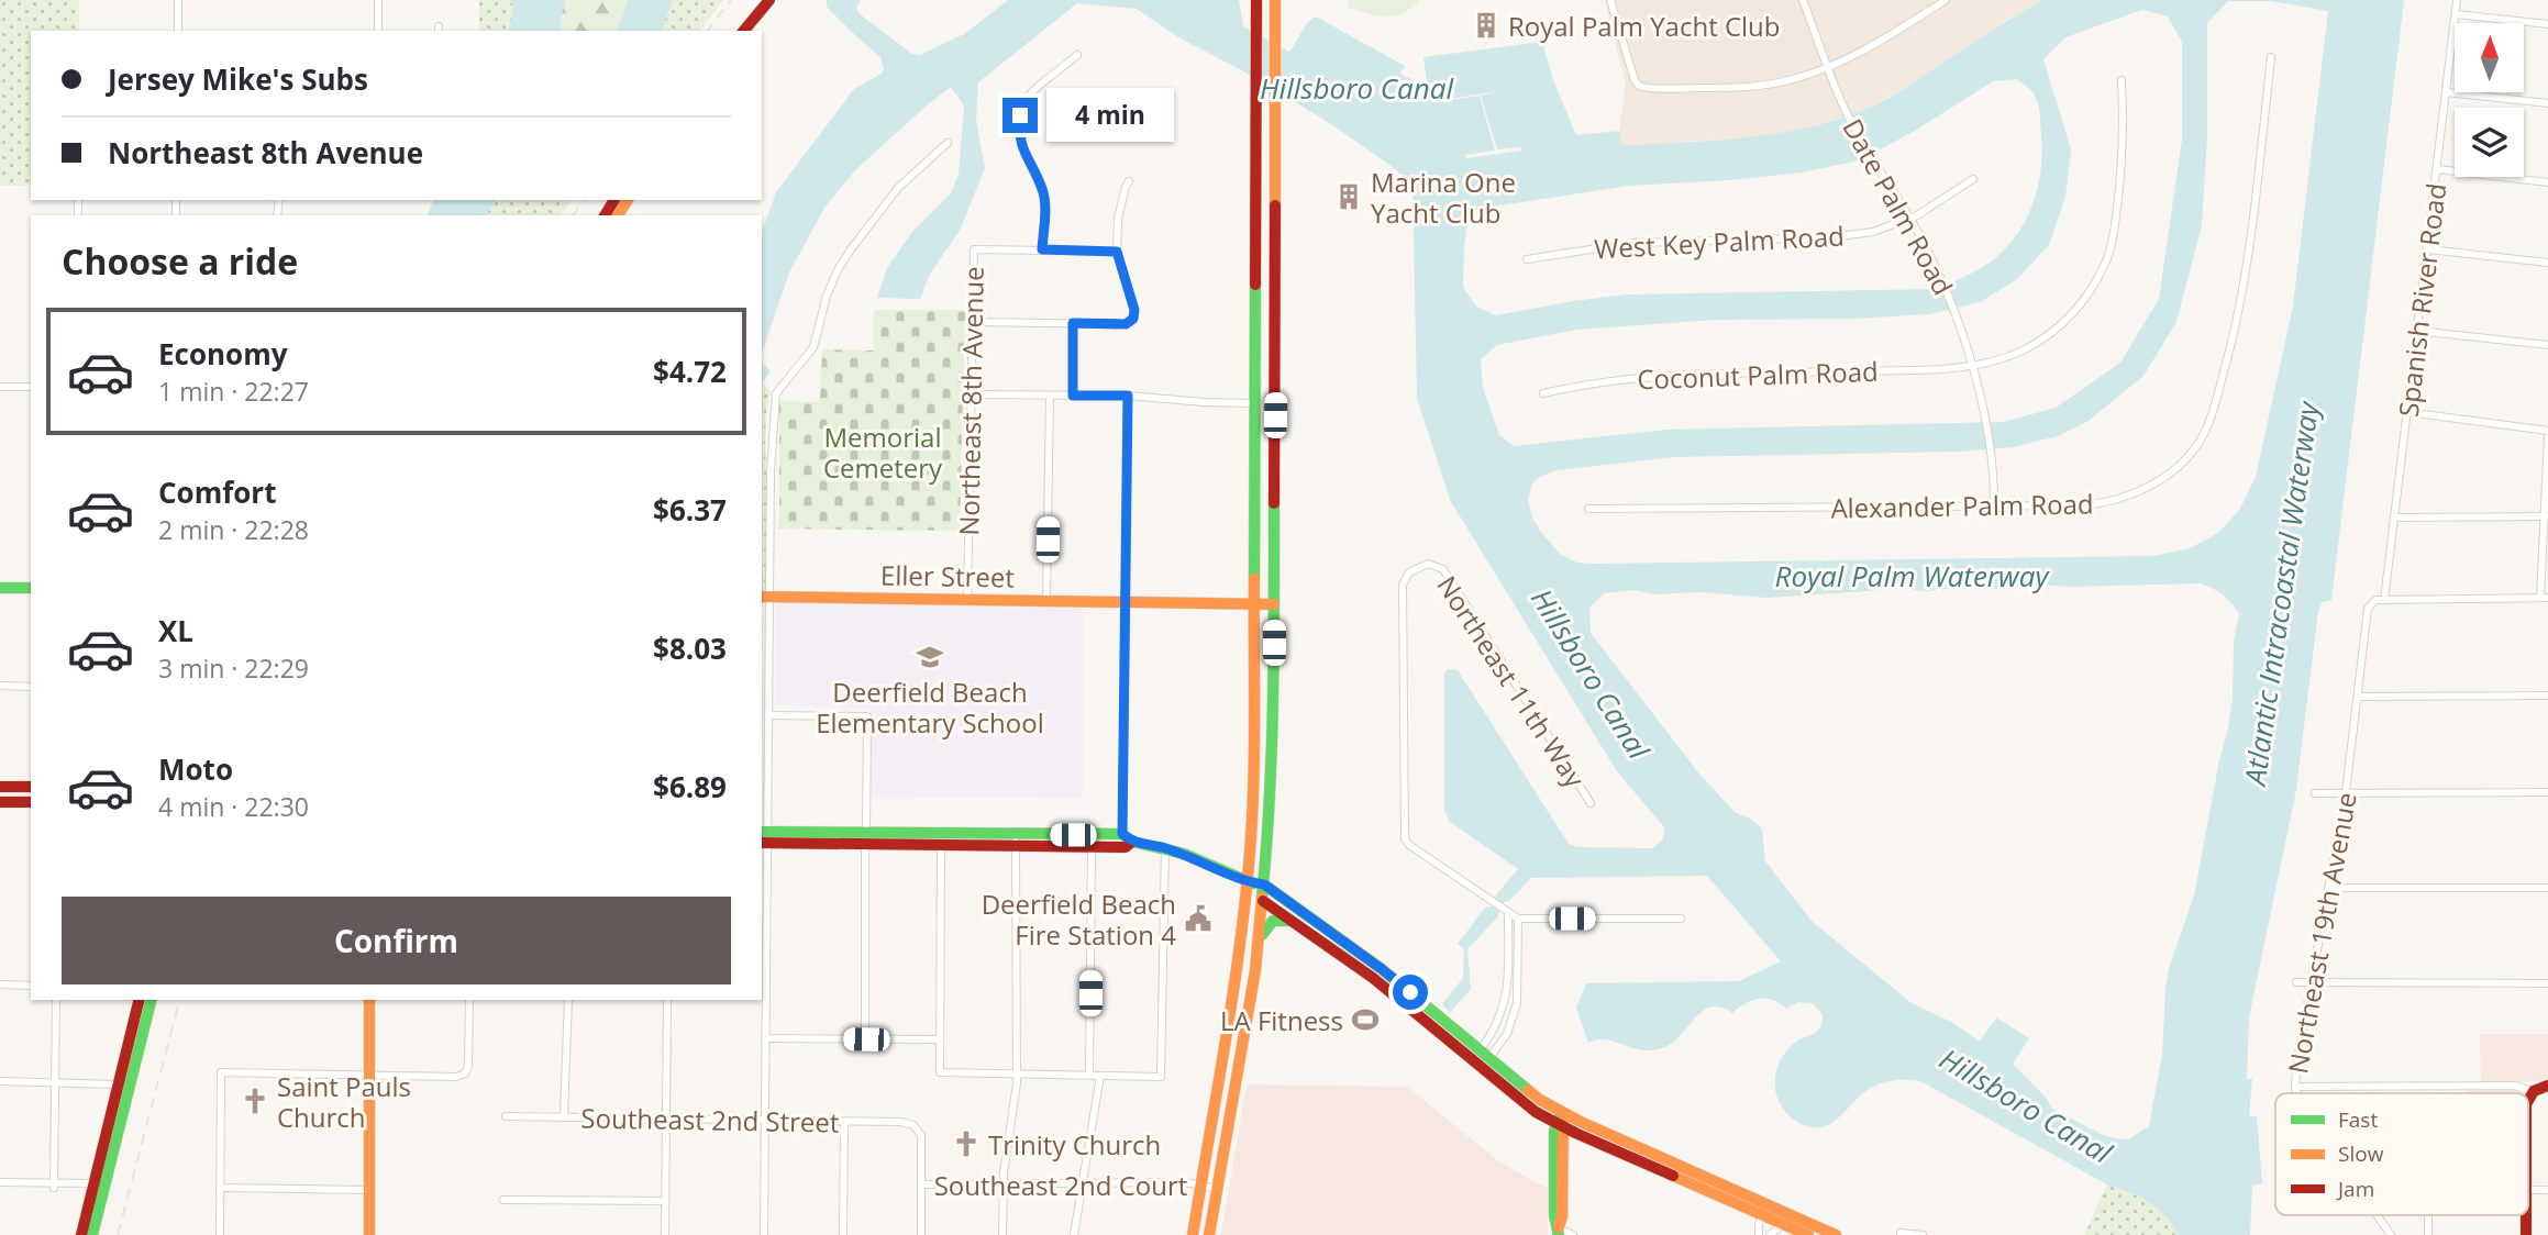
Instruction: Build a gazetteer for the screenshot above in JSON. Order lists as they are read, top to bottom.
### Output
{
  "streets": {
    "main road": ["Eller Street"],
    "street": [
      "Date Palm Road",
      "West Key Palm Road",
      "Spanish River Road",
      "Coconut Palm Road",
      "Northeast 8th Avenue",
      "Alexander Palm Road",
      "Northeast 11th Way",
      "Northeast 19th Avenue",
      "Southeast 2nd Street",
      "Southeast 2nd Court"
    ]
  },
  "crossings": [
    ["Date Palm Road", "West Key Palm Road"],
    ["Date Palm Road", "Coconut Palm Road"],
    ["Date Palm Road", "Alexander Palm Road"],
    ["Spanish River Road", "Northeast 19th Avenue"],
    ["Northeast 8th Avenue", "Eller Street"],
    ["Southeast 2nd Street", "Southeast 2nd Court"]
  ],
  "water": ["Hillsboro Canal", "Royal Palm Waterway", "Atlantic Intracoastal Waterway"],
  "parks": ["Memorial Cemetery"],
  "places": {
    "building": ["Royal Palm Yacht Club", "Marina One Yacht Club"],
    "school or university": ["Deerfield Beach Elementary School"],
    "public building": ["Deerfield Beach Fire Station 4"],
    "sports": ["LA Fitness"],
    "church": ["Saint Pauls Church", "Trinity Church"]
  },
  "legend": ["Fast", "Slow", "Jam"],
  "north": "top",
  "page": {
    "banner": ["Jersey Mike's Subs", "Northeast 8th Avenue"],
    "bubble": "4 min",
    "heading": "Choose a ride",
    "list": [
      {
        "name": "Economy",
        "note": "1 min · 22:27",
        "value": "$4.72"
      },
      {
        "name": "Comfort",
        "note": "2 min · 22:28",
        "value": "$6.37"
      },
      {
        "name": "XL",
        "note": "3 min · 22:29",
        "value": "$8.03"
      },
      {
        "name": "Moto",
        "note": "4 min · 22:30",
        "value": "$6.89"
      }
    ],
    "buttons": "Confirm"
  }
}
